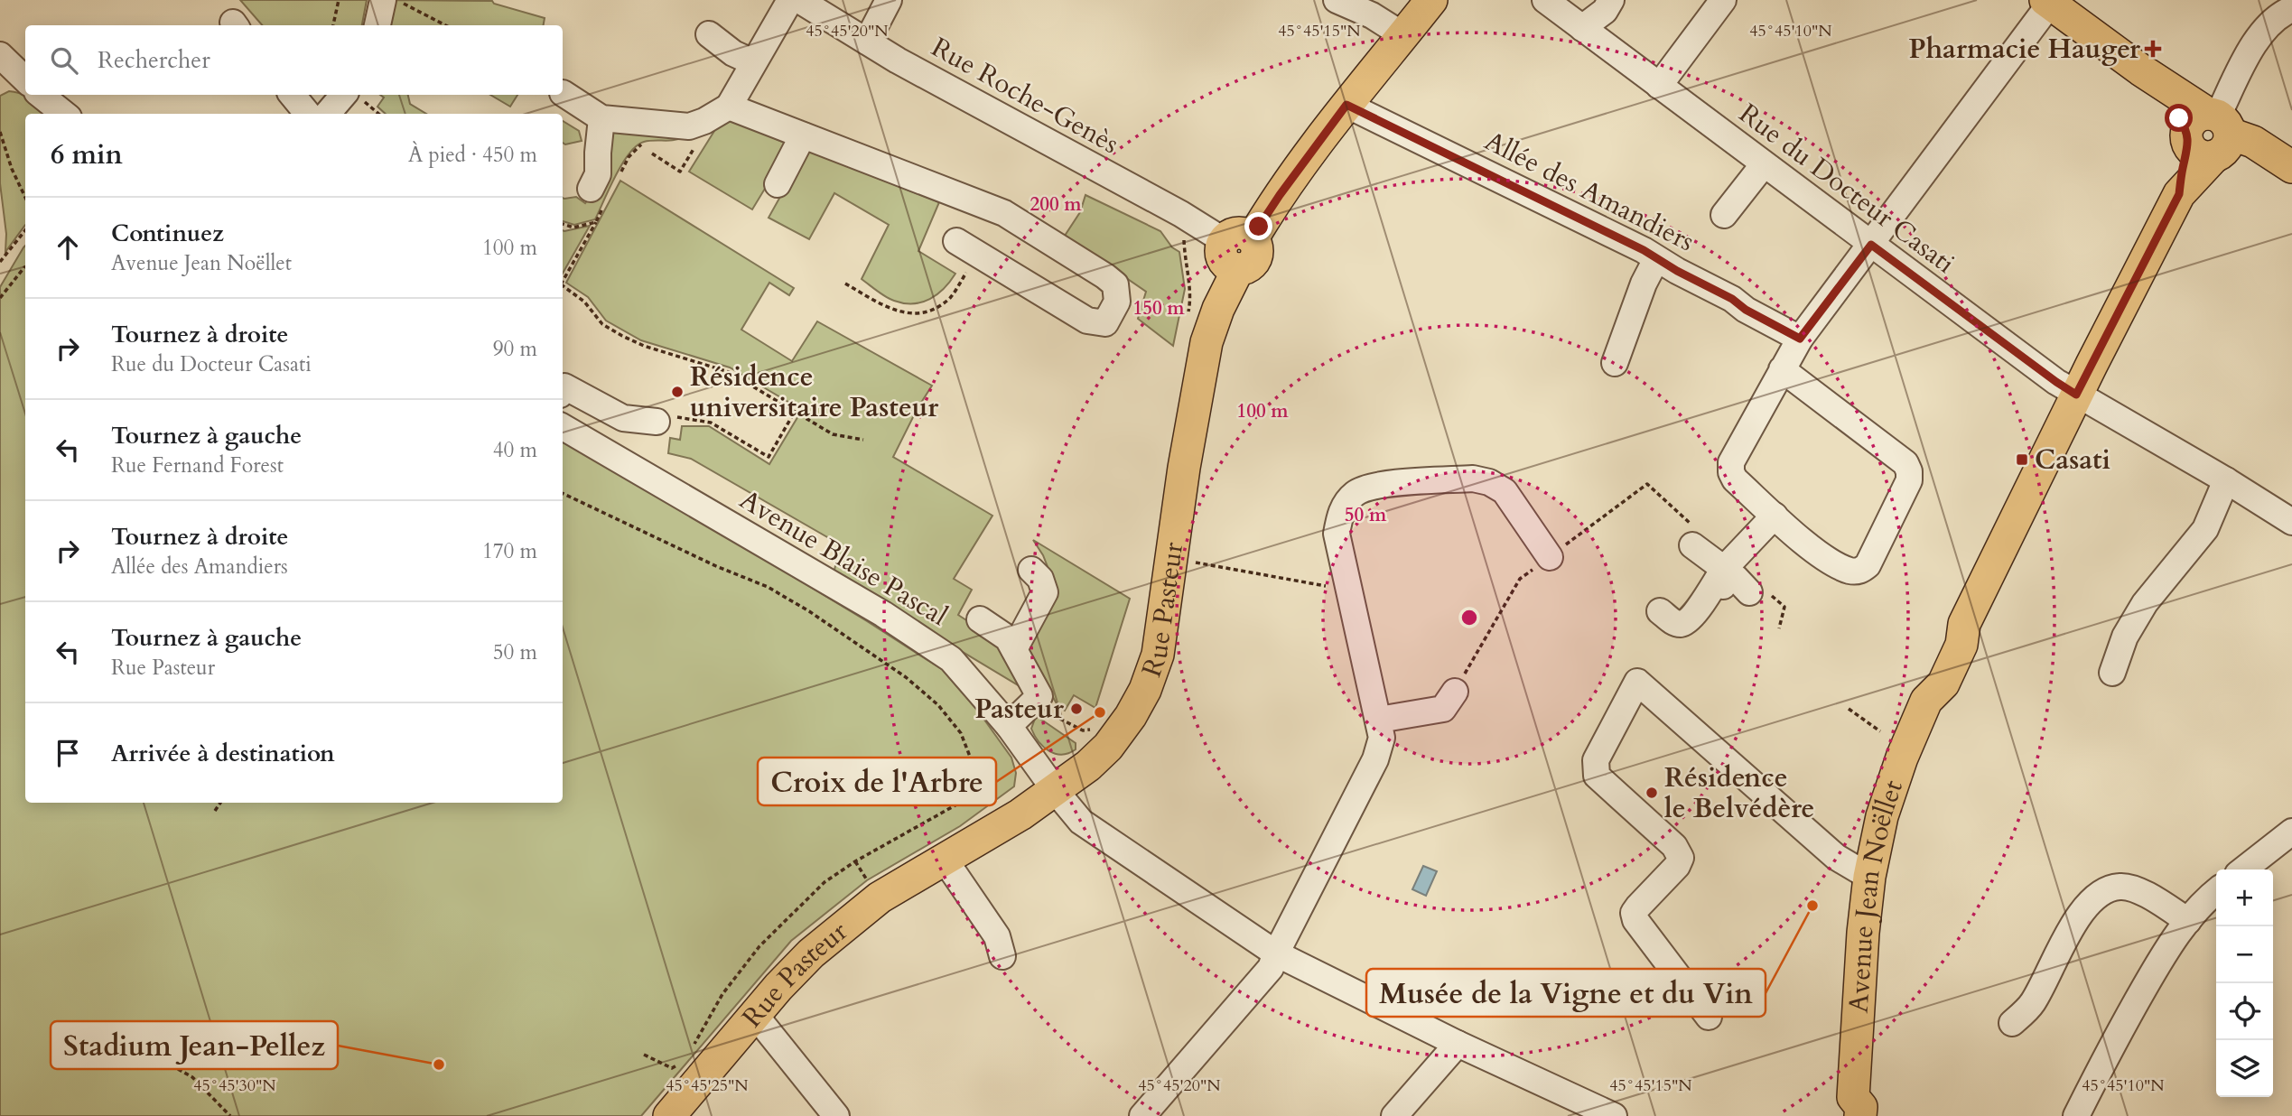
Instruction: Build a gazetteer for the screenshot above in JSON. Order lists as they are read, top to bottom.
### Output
{
  "streets": {
    "main road": ["Rue Pasteur", "Avenue Jean Noëllet"],
    "street": [
      "Rue Roche-Genès",
      "Rue du Docteur Casati",
      "Allée des Amandiers",
      "Avenue Blaise Pascal"
    ]
  },
  "crossings": [
    ["Rue Roche-Genès", "Rue Pasteur"],
    ["Rue du Docteur Casati", "Avenue Jean Noëllet"],
    ["Avenue Blaise Pascal", "Rue Pasteur"]
  ],
  "places": {
    "health": ["Pharmacie Hauger"],
    "other": [
      "Résidence universitaire Pasteur",
      "Pasteur",
      "Croix de l'Arbre",
      "Résidence le Belvédère",
      "Musée de la Vigne et du Vin",
      "Stadium Jean-Pellez"
    ],
    "transit": ["Casati"]
  },
  "page": {
    "search": "Rechercher",
    "heading": ["6 min", "À pied · 450 m"],
    "list": [
      ["Continuez", "Avenue Jean Noëllet", "100 m"],
      ["Tournez à droite", "Rue du Docteur Casati", "90 m"],
      ["Tournez à gauche", "Rue Fernand Forest", "40 m"],
      ["Tournez à droite", "Allée des Amandiers", "170 m"],
      ["Tournez à gauche", "Rue Pasteur", "50 m"],
      "Arrivée à destination"
    ],
    "map_buttons": ["+", "−"]
  },
  "coordinates": [
    "45°45'20\"N",
    "45°45'15\"N",
    "45°45'10\"N",
    "45°45'30\"N",
    "45°45'25\"N"
  ],
  "rings": [
    "200 m",
    "150 m",
    "100 m",
    "50 m"
  ]
}
